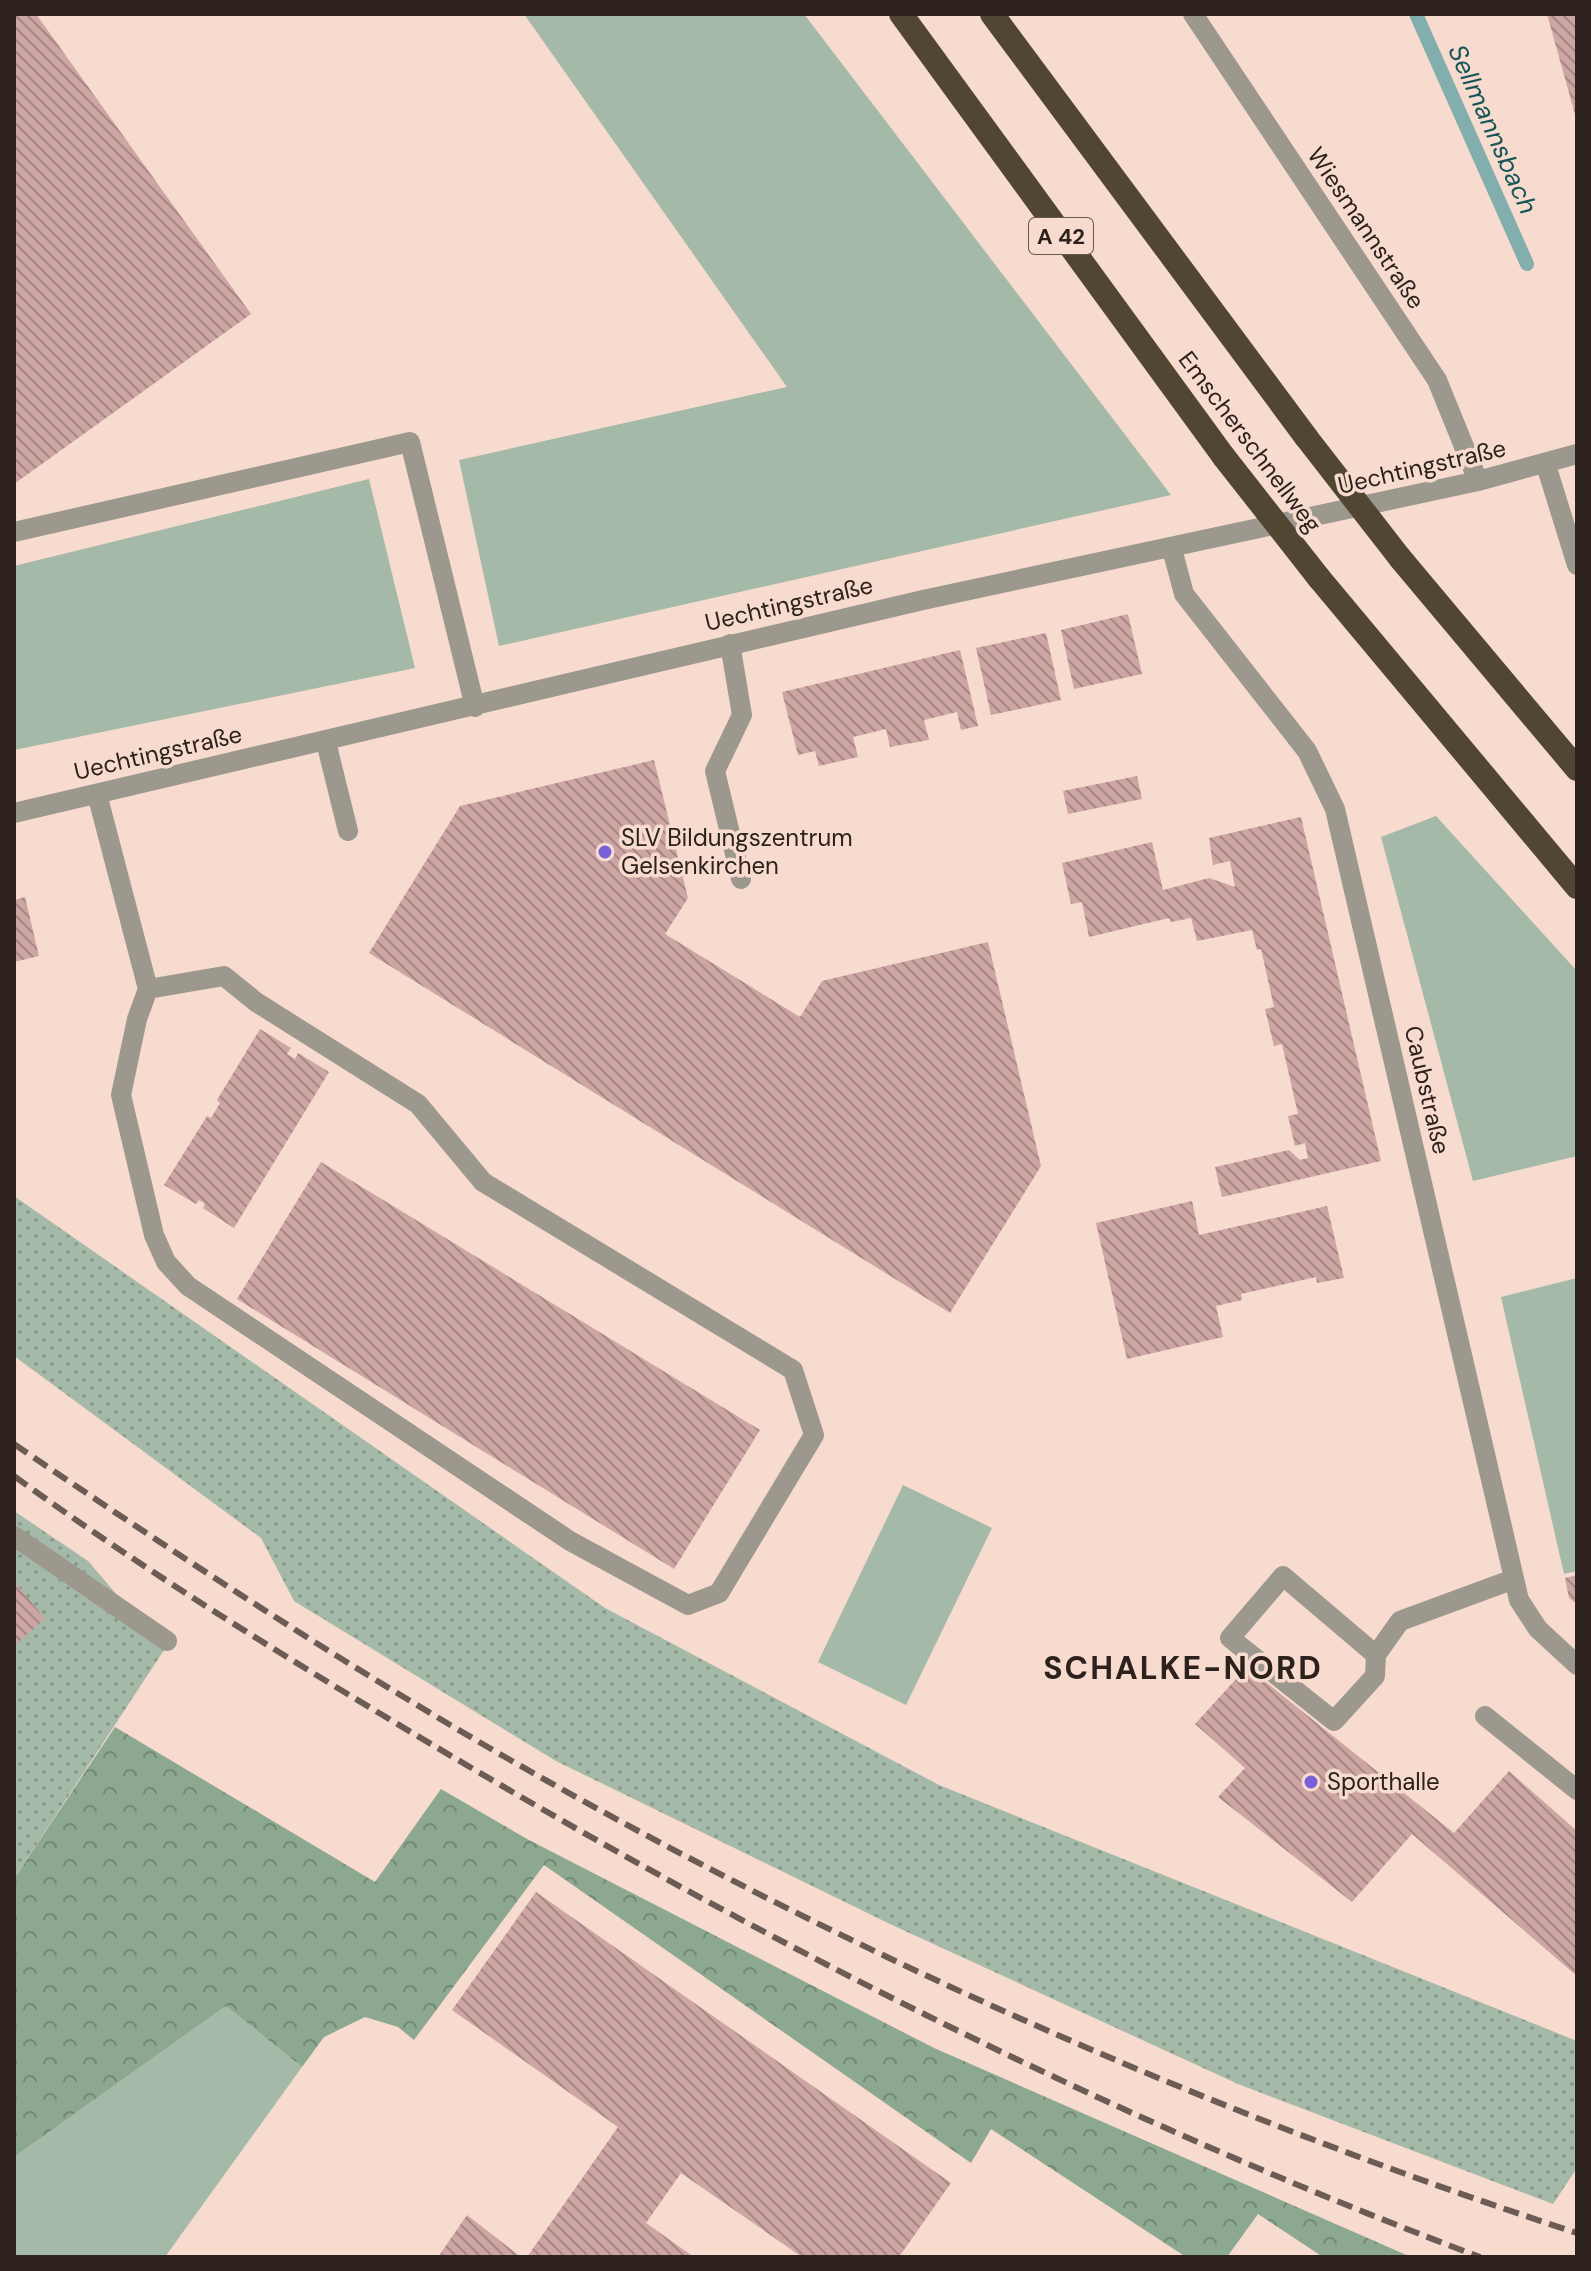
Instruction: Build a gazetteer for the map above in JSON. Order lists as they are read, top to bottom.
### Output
{
  "streets": {
    "highway": ["A 42", "Emscherschnellweg"],
    "street": ["Wiesmannstraße", "Uechtingstraße", "Caubstraße"]
  },
  "crossings": [
    ["Wiesmannstraße", "Uechtingstraße"],
    ["Uechtingstraße", "Caubstraße"]
  ],
  "districts": ["SCHALKE-NORD"],
  "water": ["Sellmannsbach"],
  "places": ["SLV Bildungszentrum Gelsenkirchen", "Sporthalle"]
}
